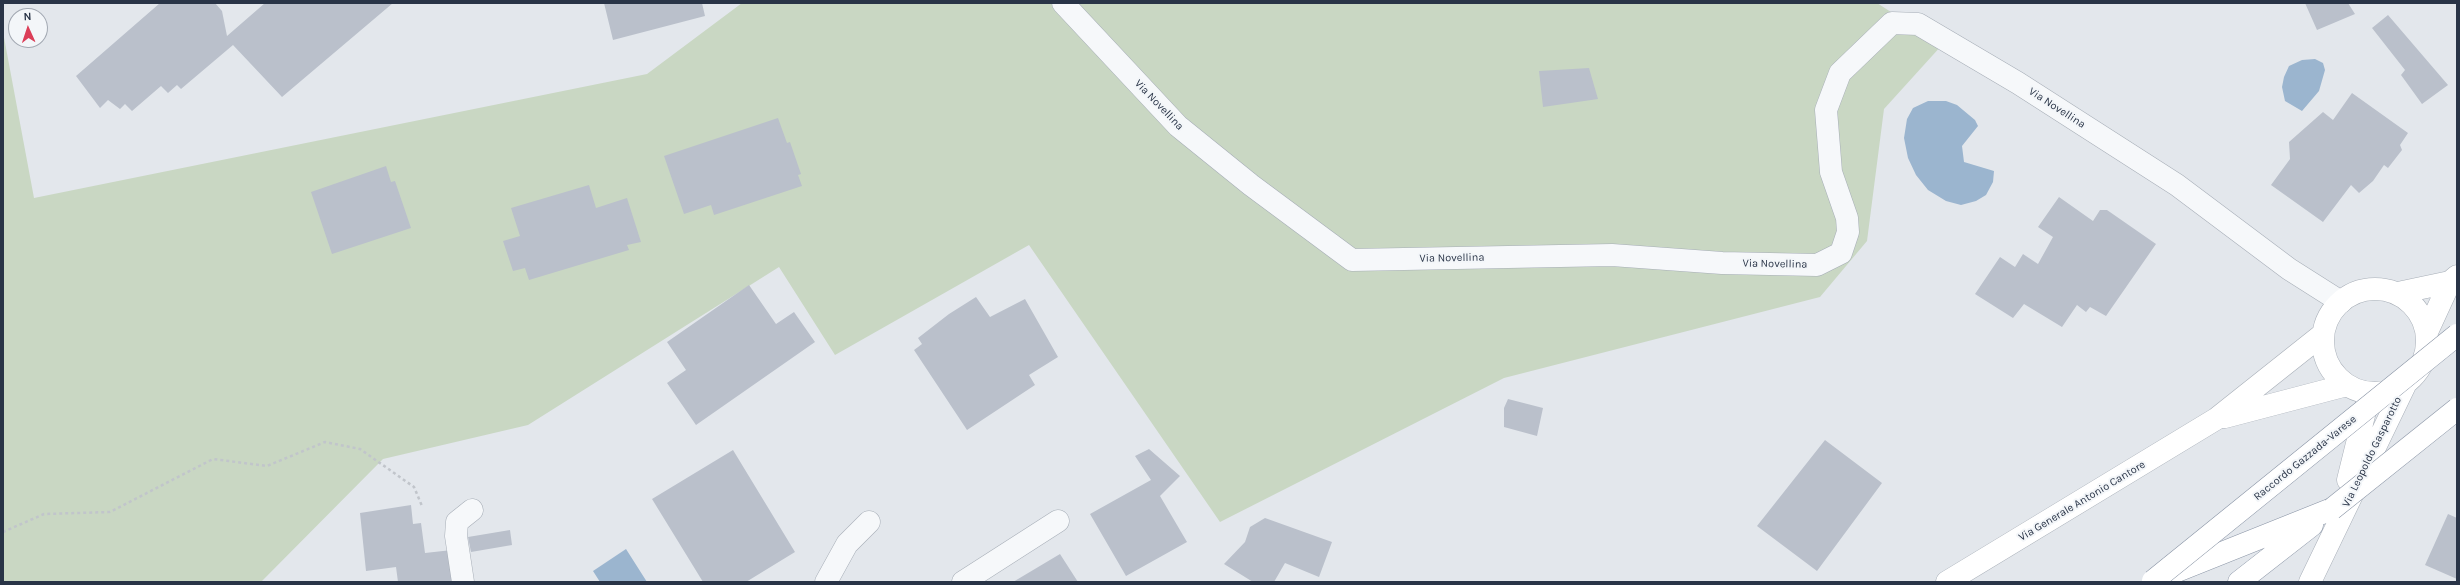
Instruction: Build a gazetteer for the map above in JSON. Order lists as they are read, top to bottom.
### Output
{
  "streets": {
    "main road": ["Via Leopoldo Gasparotto", "Raccordo Gazzada-Varese", "Via Generale Antonio Cantore"],
    "street": ["Via Novellina"]
  },
  "crossings": [
    ["Via Novellina", "Via Leopoldo Gasparotto"],
    ["Via Novellina", "Via Generale Antonio Cantore"],
    ["Via Leopoldo Gasparotto", "Raccordo Gazzada-Varese"],
    ["Via Leopoldo Gasparotto", "Via Generale Antonio Cantore"]
  ],
  "north": "top"
}
